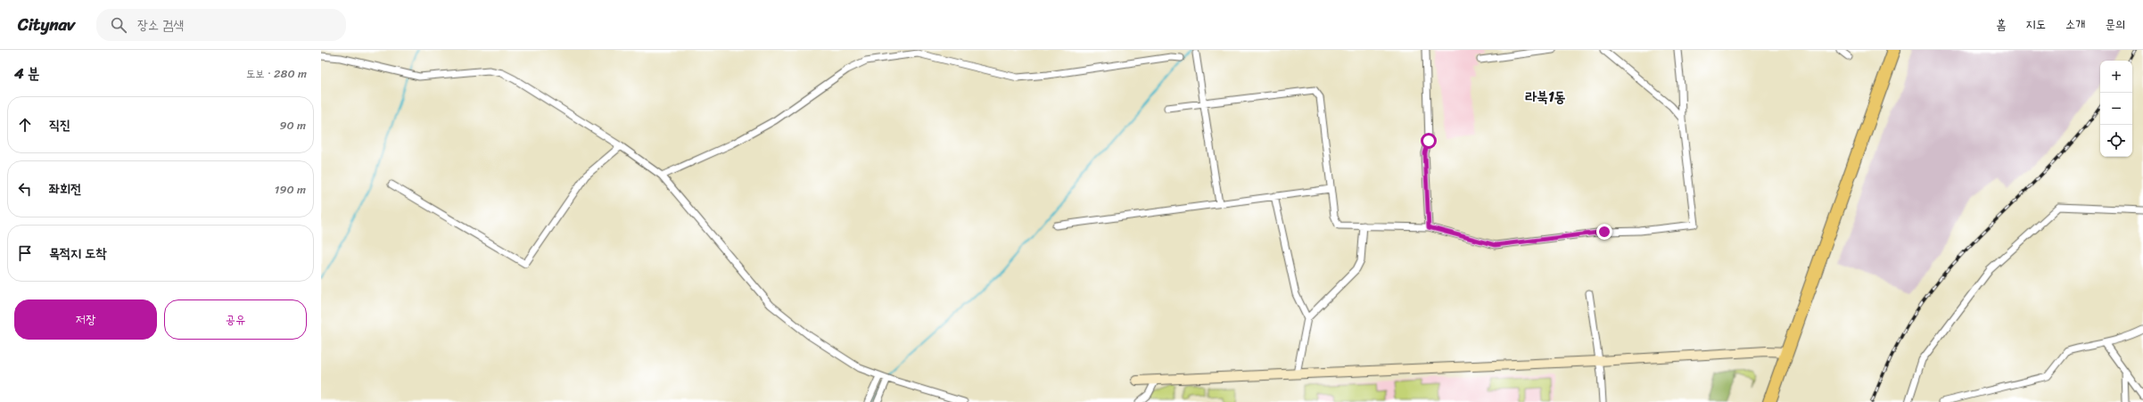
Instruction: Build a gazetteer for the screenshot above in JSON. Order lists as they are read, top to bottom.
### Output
{
  "districts": ["라북1동"],
  "page": {
    "header": "Citynav",
    "search": "장소 검색",
    "nav": [
      "홈",
      "지도",
      "소개",
      "문의"
    ],
    "heading": ["4 분", "도보 · 280 m"],
    "map_buttons": ["+", "−"],
    "list": [
      ["직진", "90 m"],
      ["좌회전", "190 m"],
      "목적지 도착"
    ],
    "buttons": ["저장", "공유"]
  }
}
